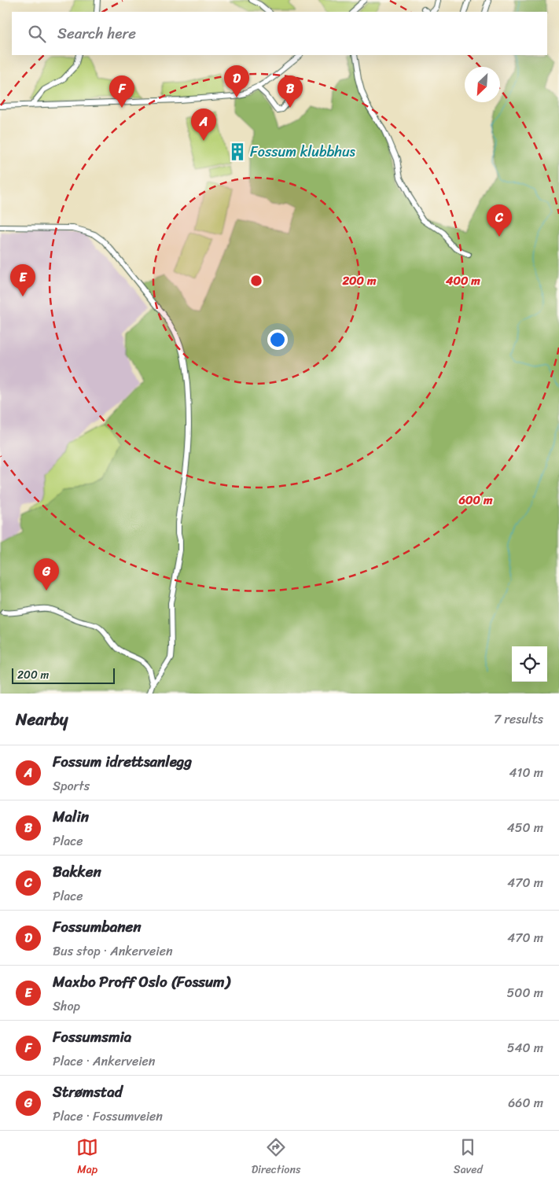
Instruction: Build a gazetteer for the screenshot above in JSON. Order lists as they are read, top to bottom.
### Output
{
  "places": {
    "building": ["Fossum klubbhus"]
  },
  "scale_bar": "200 m",
  "north": "bottom left",
  "page": {
    "search": "Search here",
    "pins": [
      "D",
      "B",
      "F",
      "A",
      "C",
      "E",
      "G"
    ],
    "scale": "200 m",
    "heading": ["Nearby", "7 results"],
    "list": [
      {
        "mark": "A",
        "name": "Fossum idrettsanlegg",
        "note": "Sports",
        "value": "410 m"
      },
      {
        "mark": "B",
        "name": "Malin",
        "note": "Place",
        "value": "450 m"
      },
      {
        "mark": "C",
        "name": "Bakken",
        "note": "Place",
        "value": "470 m"
      },
      {
        "mark": "D",
        "name": "Fossumbanen",
        "note": "Bus stop · Ankerveien",
        "value": "470 m"
      },
      {
        "mark": "E",
        "name": "Maxbo Proff Oslo (Fossum)",
        "note": "Shop",
        "value": "500 m"
      },
      {
        "mark": "F",
        "name": "Fossumsmia",
        "note": "Place · Ankerveien",
        "value": "540 m"
      },
      {
        "mark": "G",
        "name": "Strømstad",
        "note": "Place · Fossumveien",
        "value": "660 m"
      }
    ],
    "nav": ["Map", "Directions", "Saved"]
  },
  "rings": ["200 m", "400 m", "600 m"]
}
